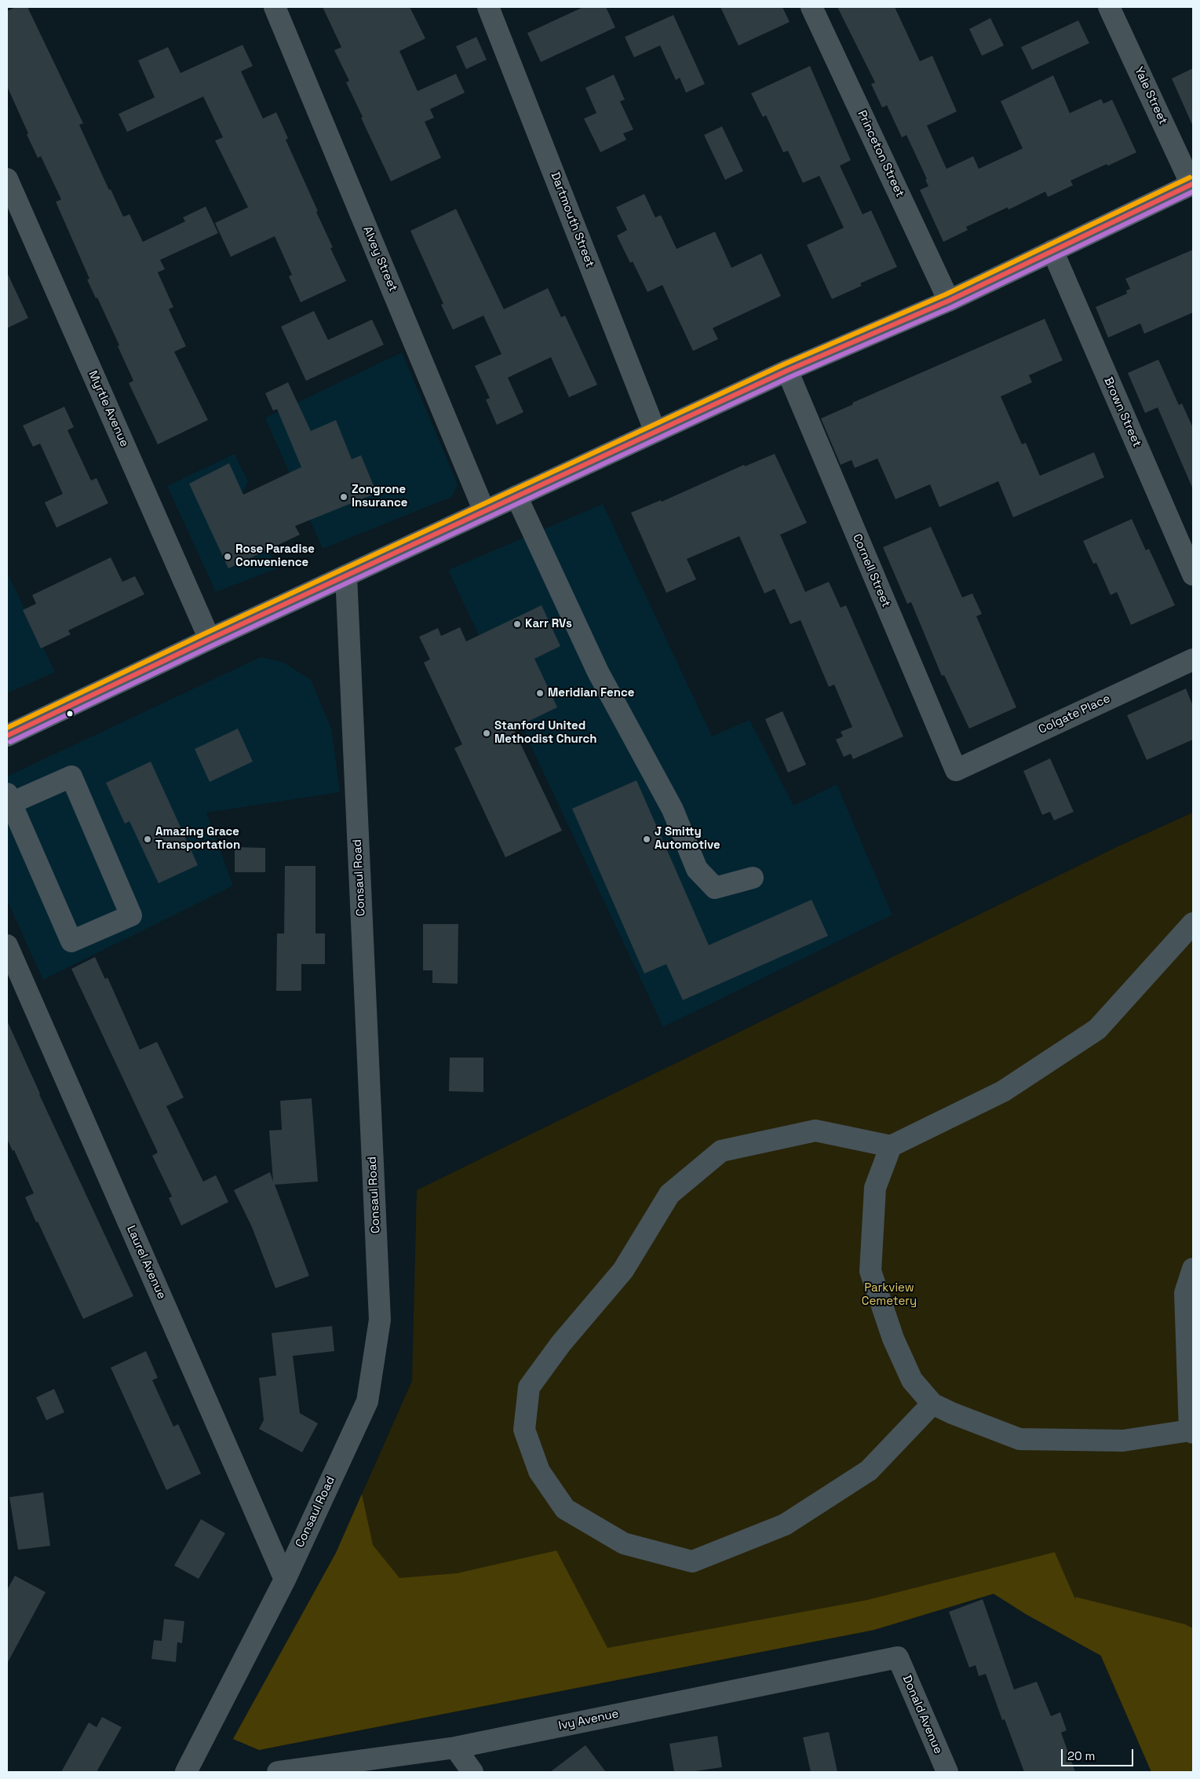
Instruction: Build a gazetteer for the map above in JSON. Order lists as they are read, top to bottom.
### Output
{
  "streets": {
    "street": [
      "Yale Street",
      "Princeton Street",
      "Dartmouth Street",
      "Alvey Street",
      "Myrtle Avenue",
      "Brown Street",
      "Cornell Street",
      "Colgate Place",
      "Consaul Road",
      "Laurel Avenue",
      "Donald Avenue",
      "Ivy Avenue"
    ]
  },
  "crossings": [
    ["Cornell Street", "Colgate Place"],
    ["Consaul Road", "Laurel Avenue"],
    ["Donald Avenue", "Ivy Avenue"]
  ],
  "parks": ["Parkview Cemetery"],
  "places": [
    "Zongrone Insurance",
    "Rose Paradise Convenience",
    "Karr RVs",
    "Meridian Fence",
    "Stanford United Methodist Church",
    "Amazing Grace Transportation",
    "J Smitty Automotive"
  ],
  "scale_bar": "20 m"
}
